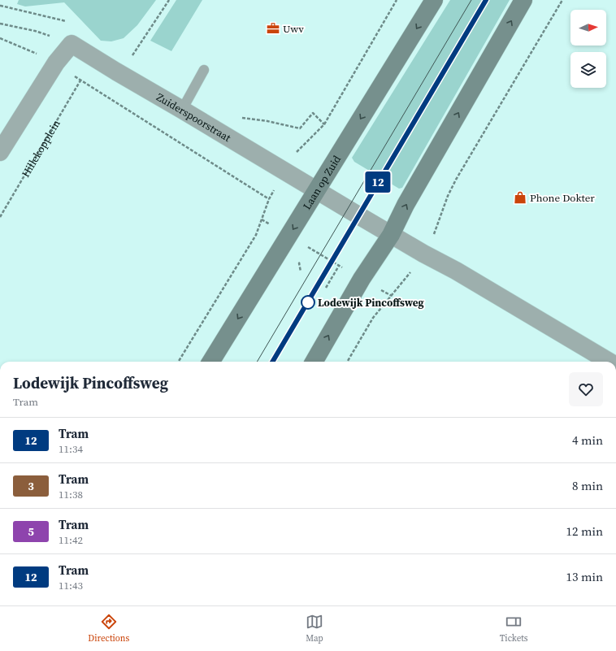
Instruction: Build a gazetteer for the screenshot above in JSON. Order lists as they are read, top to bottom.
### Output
{
  "streets": {
    "main road": ["Laan op Zuid"],
    "street": ["Zuiderspoorstraat"],
    "path": ["Hillekopplein"]
  },
  "crossings": [
    ["Zuiderspoorstraat", "Laan op Zuid"]
  ],
  "places": {
    "office": ["Uwv"],
    "shop": ["Phone Dokter"],
    "other": ["Lodewijk Pincoffsweg"]
  },
  "lines": ["tram line 12"],
  "north": "right",
  "page": {
    "on_map": "12",
    "heading": ["Lodewijk Pincoffsweg", "Tram"],
    "list": [
      {
        "mark": "12",
        "name": "Tram",
        "note": "11:34",
        "value": "4 min"
      },
      {
        "mark": "3",
        "name": "Tram",
        "note": "11:38",
        "value": "8 min"
      },
      {
        "mark": "5",
        "name": "Tram",
        "note": "11:42",
        "value": "12 min"
      },
      {
        "mark": "12",
        "name": "Tram",
        "note": "11:43",
        "value": "13 min"
      }
    ],
    "tabs": ["Directions", "Map", "Tickets"]
  }
}
